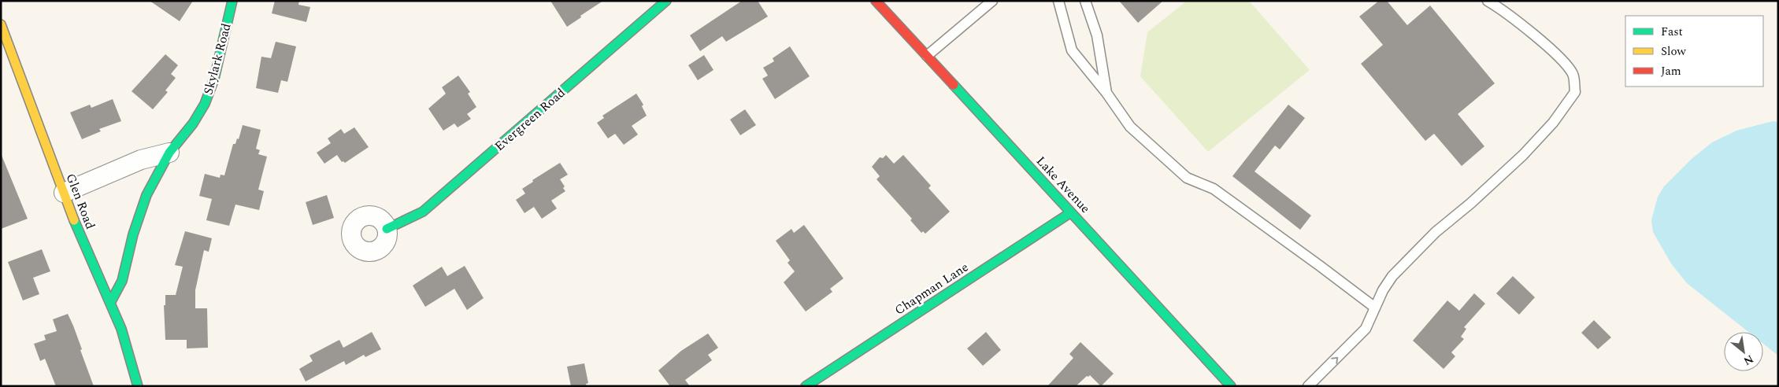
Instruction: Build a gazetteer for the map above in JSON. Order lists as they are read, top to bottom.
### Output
{
  "streets": {
    "street": [
      "Skylark Road",
      "Evergreen Road",
      "Lake Avenue",
      "Glen Road",
      "Chapman Lane"
    ]
  },
  "crossings": [
    ["Skylark Road", "Glen Road"],
    ["Lake Avenue", "Chapman Lane"]
  ],
  "legend": ["Fast", "Slow", "Jam"],
  "north": "bottom right"
}
